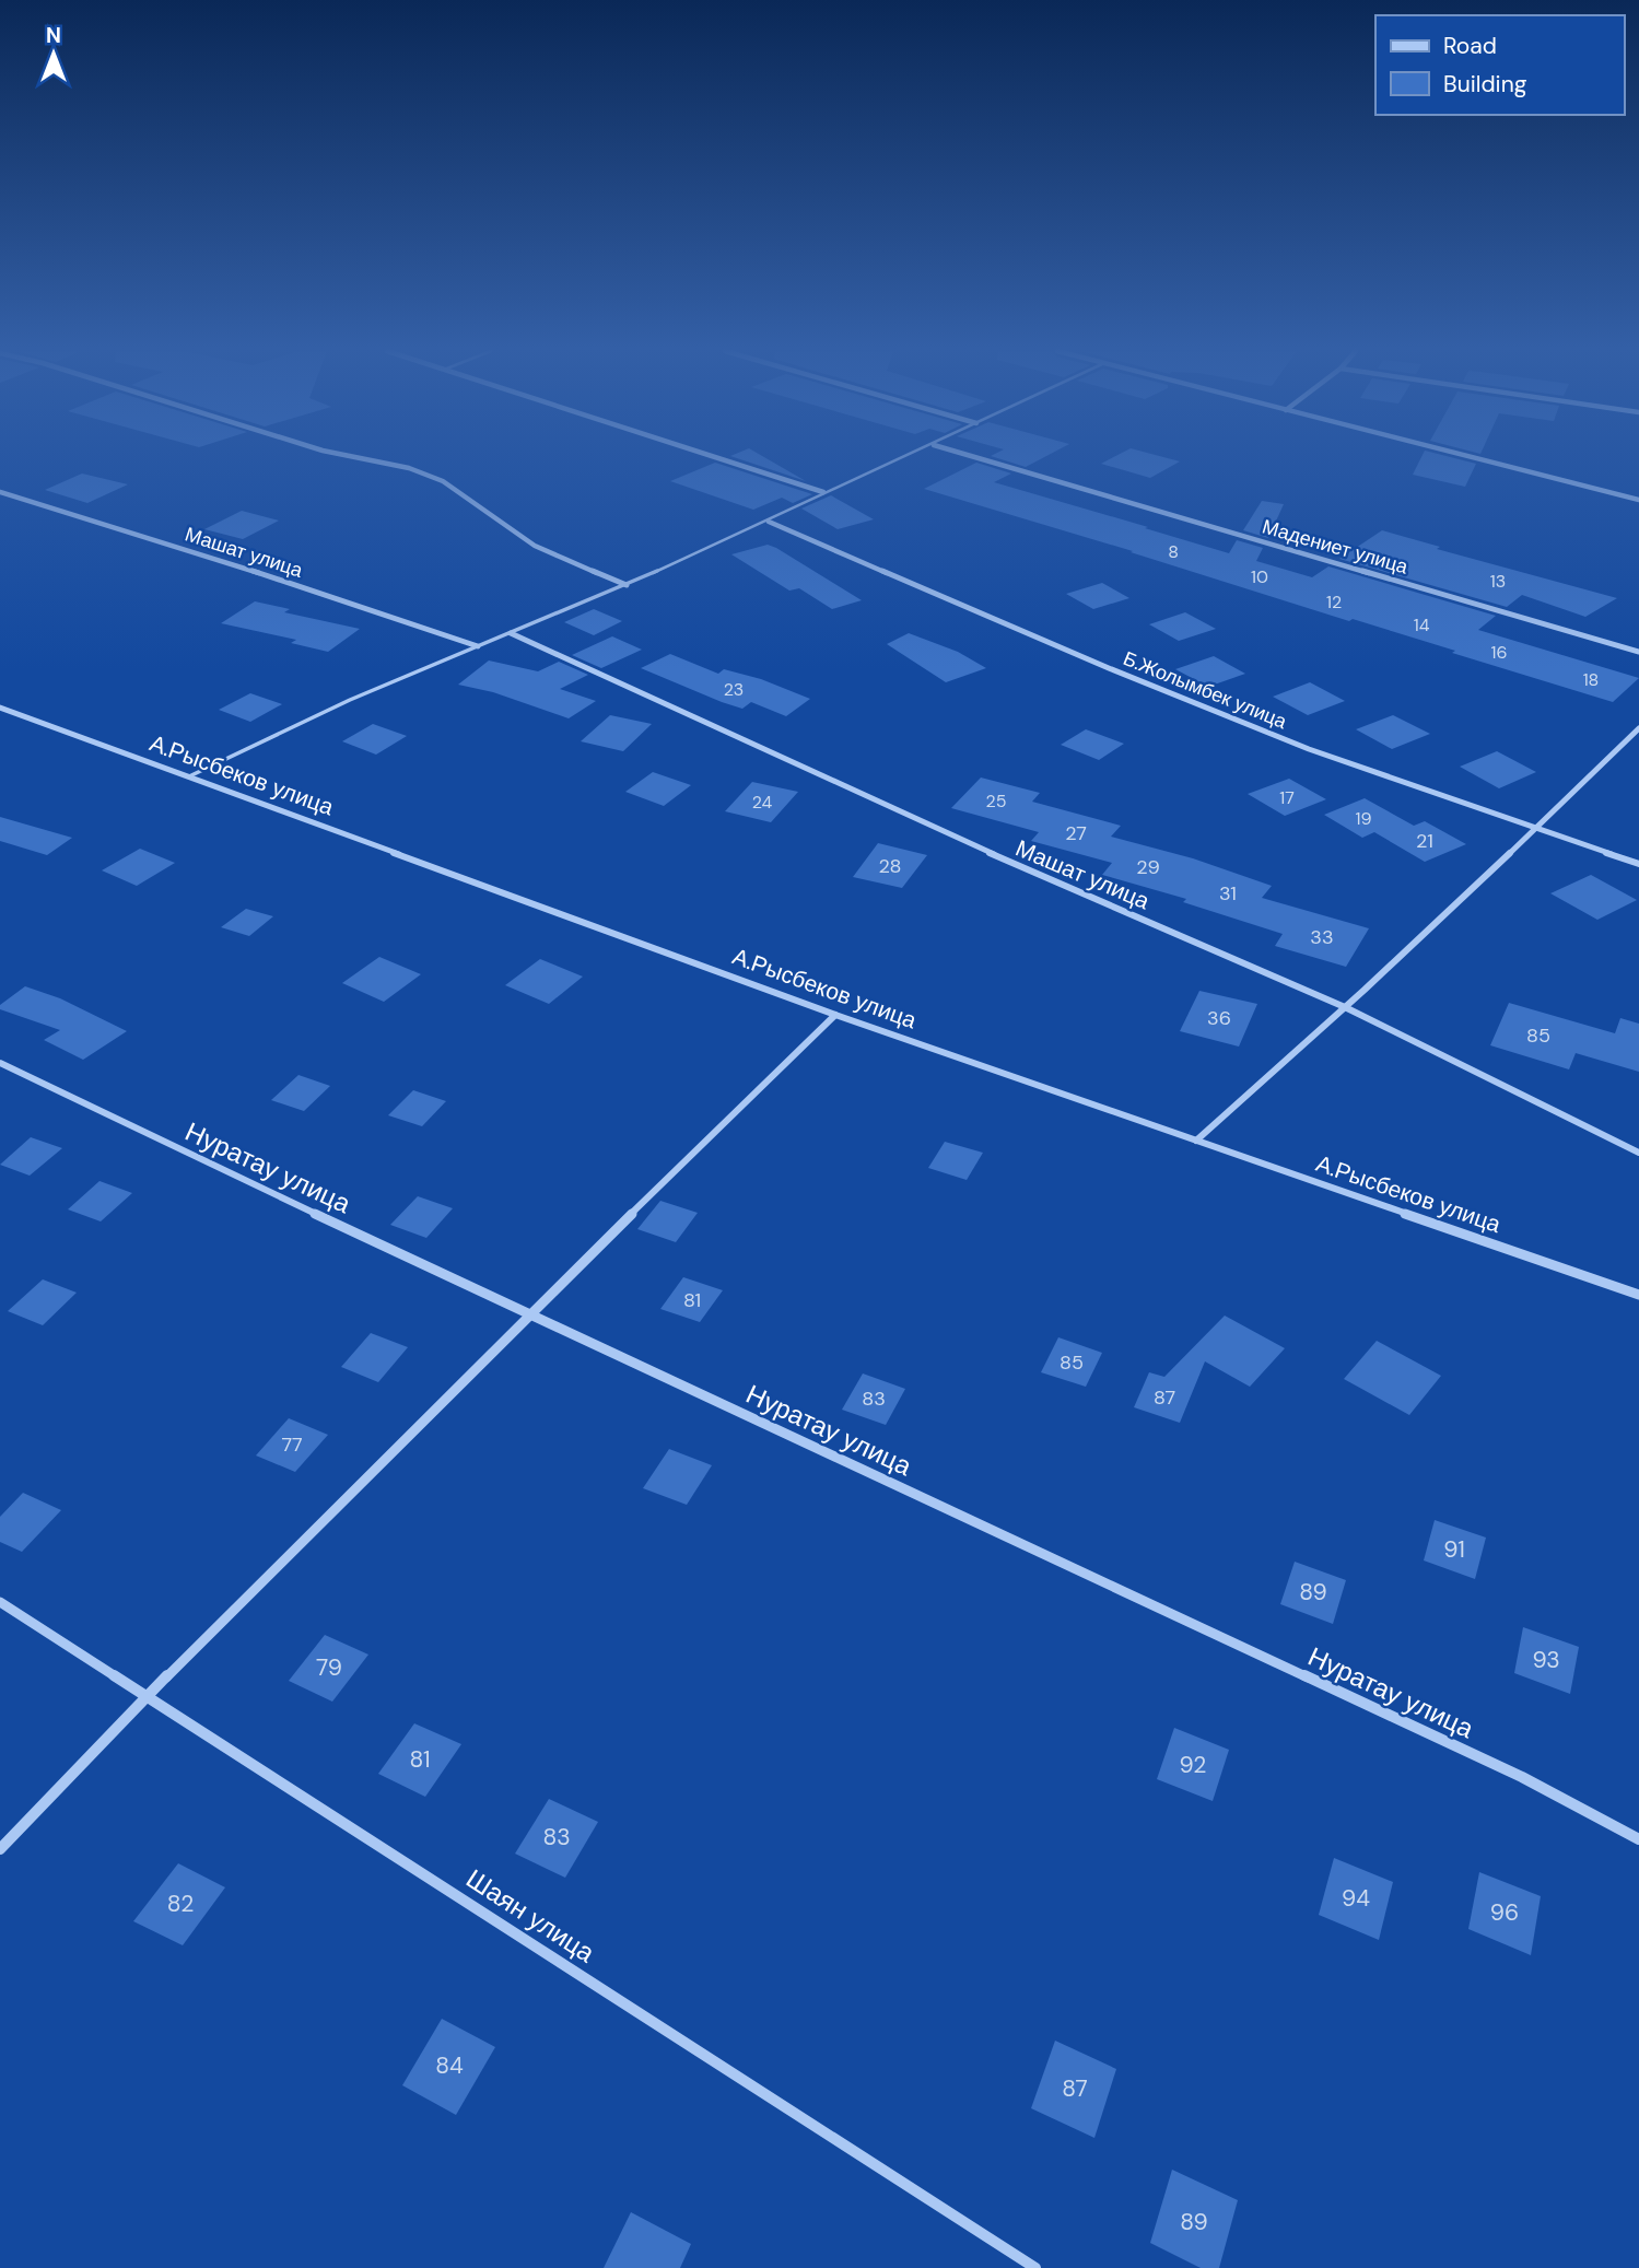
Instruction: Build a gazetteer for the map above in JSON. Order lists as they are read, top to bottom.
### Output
{
  "streets": {
    "street": [
      "Мадениет улица",
      "Машат улица",
      "Б.Жолымбек улица",
      "А.Рысбеков улица",
      "Нуратау улица",
      "Шаян улица"
    ]
  },
  "house_numbers": [
    "8",
    "10",
    "13",
    "12",
    "14",
    "16",
    "18",
    "23",
    "17",
    "25",
    "24",
    "19",
    "27",
    "21",
    "28",
    "29",
    "31",
    "33",
    "36",
    "85",
    "81",
    "85",
    "87",
    "83",
    "77",
    "91",
    "89",
    "93",
    "79",
    "81",
    "92",
    "83",
    "94",
    "82",
    "96",
    "84",
    "87",
    "89"
  ],
  "legend": ["Road", "Building"],
  "north": "top"
}
